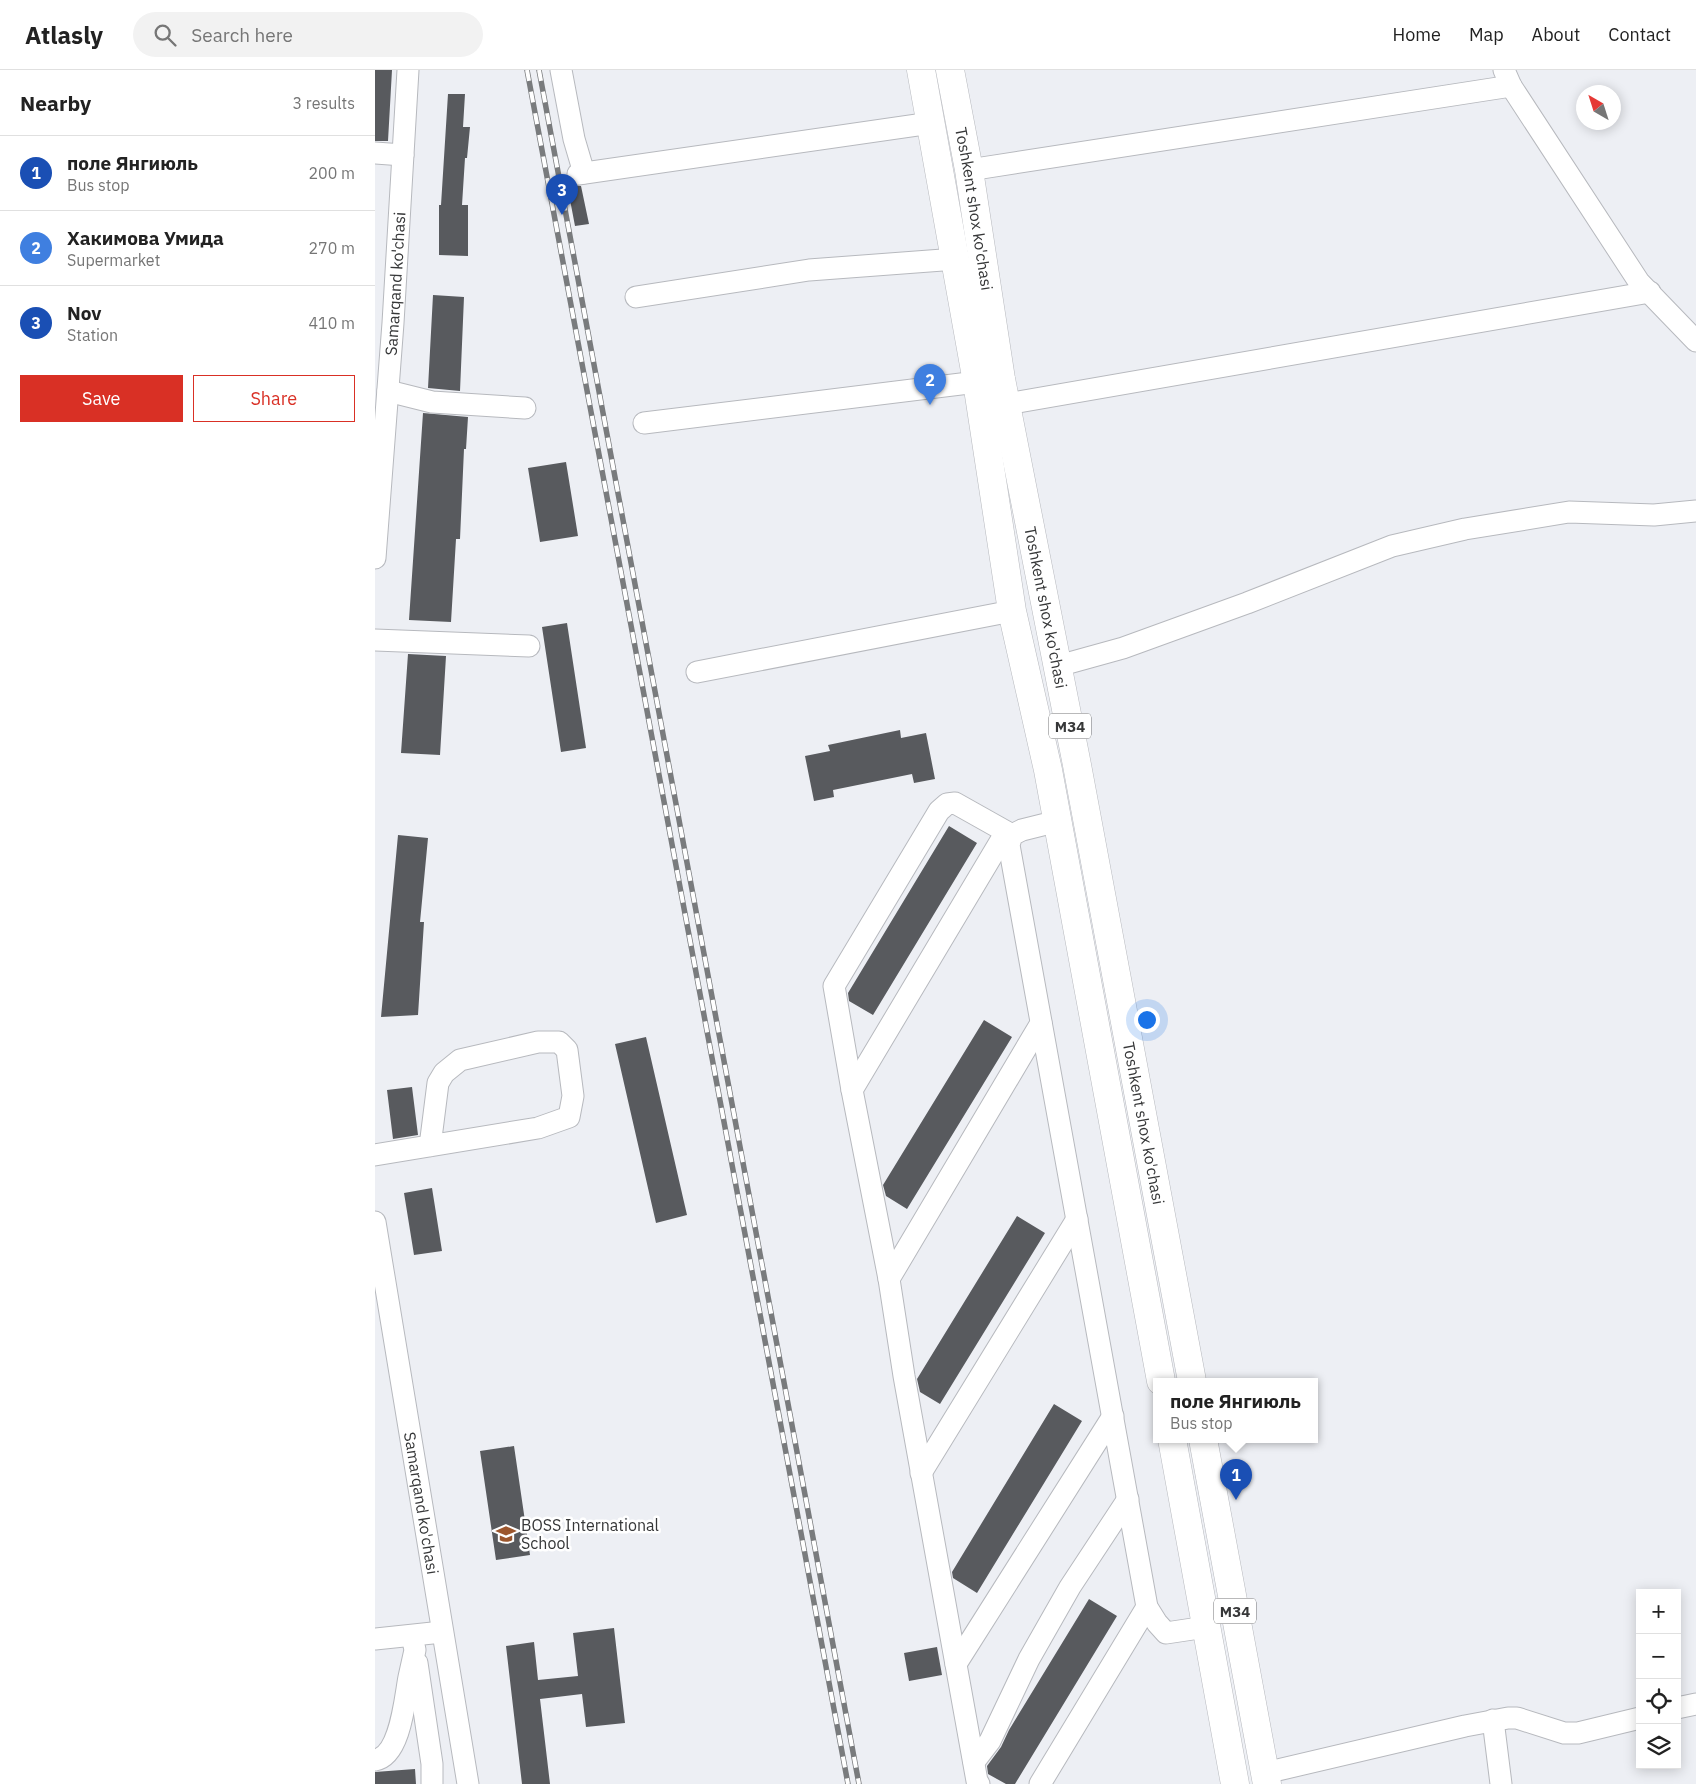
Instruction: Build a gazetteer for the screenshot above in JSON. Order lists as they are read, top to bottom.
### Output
{
  "streets": {
    "main road": ["Toshkent shox ko'chasi", "M34"],
    "street": ["Samarqand ko'chasi"]
  },
  "places": {
    "school or university": ["BOSS International School"]
  },
  "north": "top left",
  "page": {
    "header": "Atlasly",
    "search": "Search here",
    "nav": [
      "Home",
      "Map",
      "About",
      "Contact"
    ],
    "heading": ["Nearby", "3 results"],
    "list": [
      {
        "mark": "1",
        "name": "поле Янгиюль",
        "note": "Bus stop",
        "value": "200 m"
      },
      {
        "mark": "2",
        "name": "Хакимова Умида",
        "note": "Supermarket",
        "value": "270 m"
      },
      {
        "mark": "3",
        "name": "Nov",
        "note": "Station",
        "value": "410 m"
      }
    ],
    "pins": ["3", "2", "1"],
    "buttons": ["Save", "Share"],
    "popup": ["поле Янгиюль", "Bus stop"],
    "map_buttons": ["+", "−"]
  }
}
